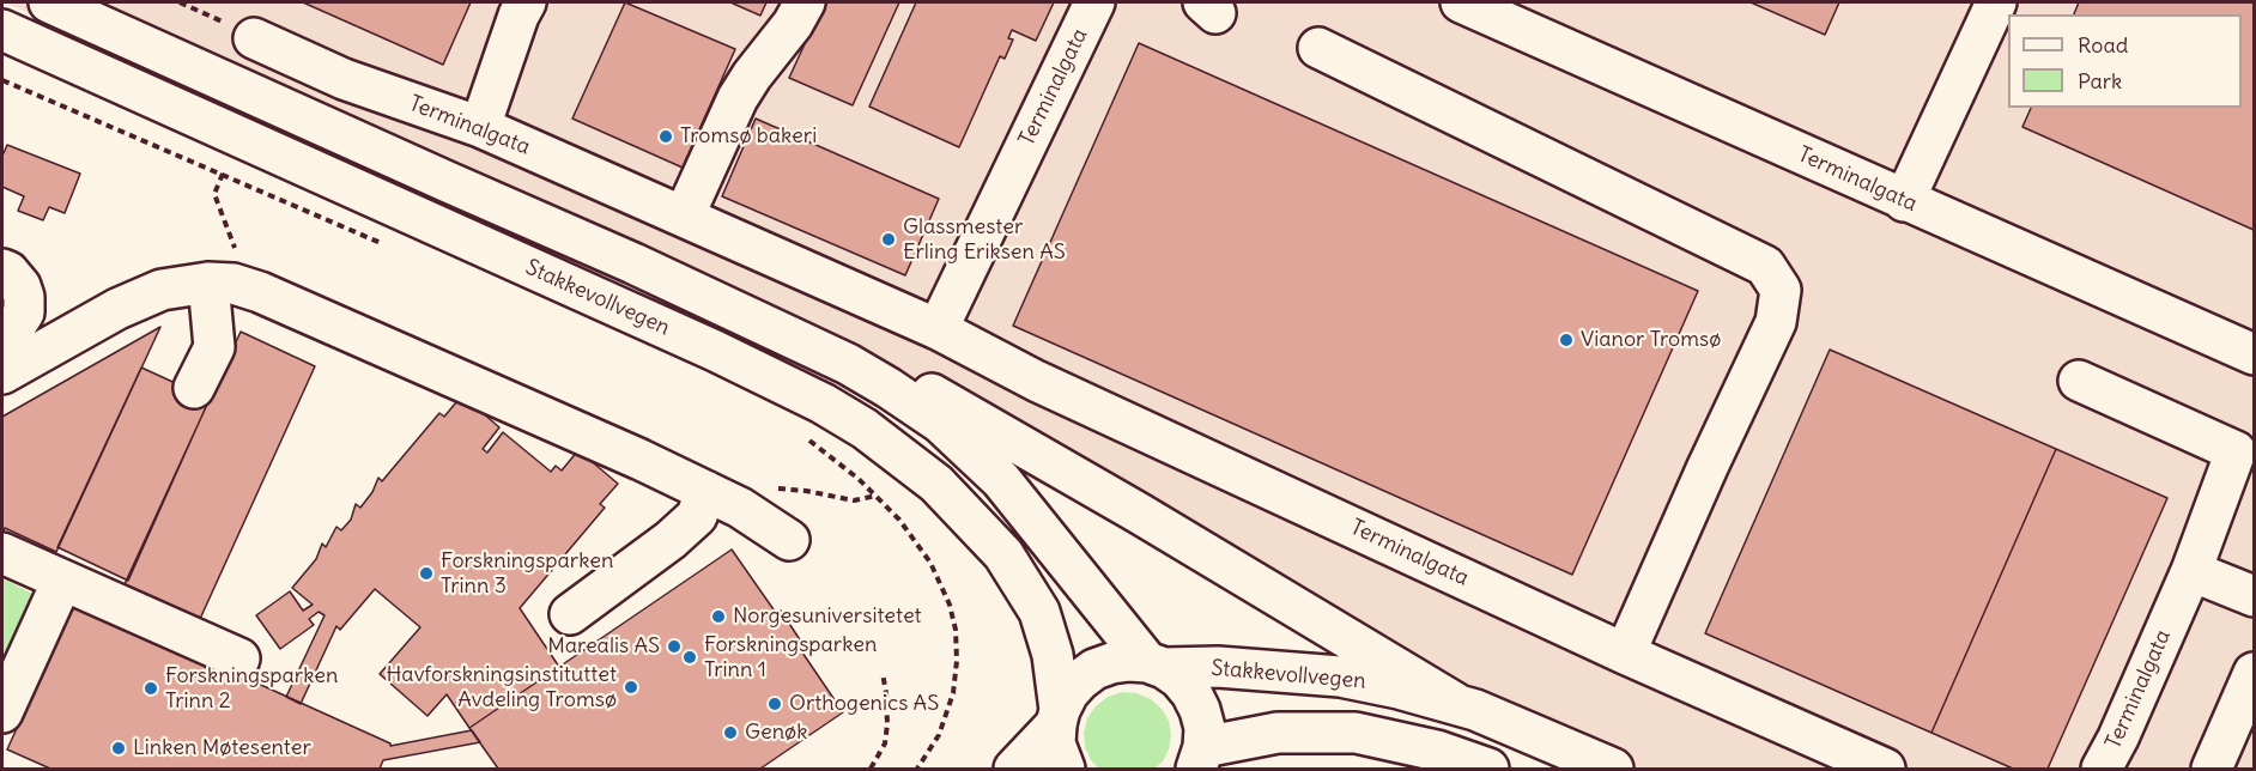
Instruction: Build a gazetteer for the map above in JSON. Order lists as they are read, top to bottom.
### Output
{
  "streets": {
    "main road": ["Terminalgata", "Stakkevollvegen"]
  },
  "places": [
    "Tromsø bakeri",
    "Glassmester Erling Eriksen AS",
    "Vianor Tromsø",
    "Forskningsparken Trinn 3",
    "Norgesuniversitetet",
    "Marealis AS",
    "Forskningsparken Trinn 1",
    "Havforskningsinstituttet Avdeling Tromsø",
    "Forskningsparken Trinn 2",
    "Orthogenics AS",
    "Genøk",
    "Linken Møtesenter"
  ],
  "legend": ["Road", "Park"]
}
